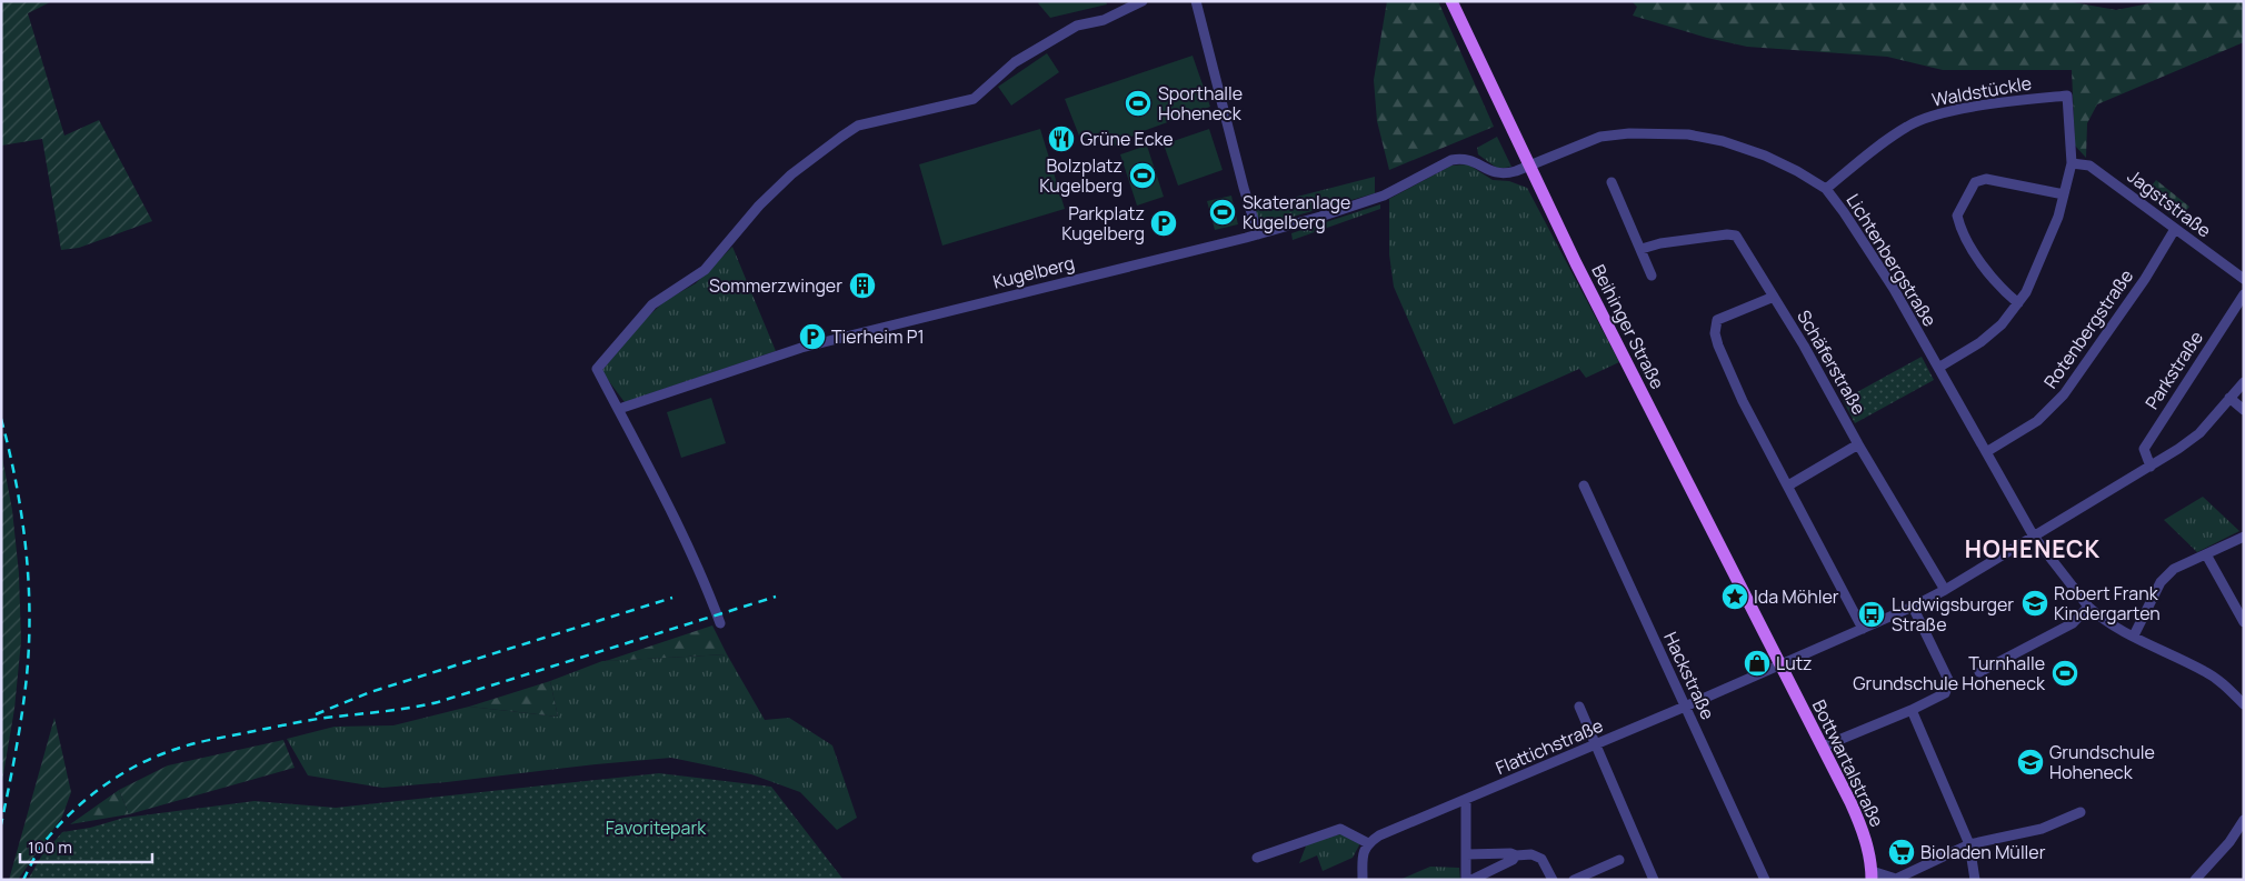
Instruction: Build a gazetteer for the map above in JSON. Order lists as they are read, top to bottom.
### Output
{
  "streets": {
    "main road": ["Beihinger Straße", "Bottwartalstraße"],
    "street": [
      "Waldstückle",
      "Jagststraße",
      "Lichtenbergstraße",
      "Kugelberg",
      "Rotenbergstraße",
      "Schäferstraße",
      "Parkstraße",
      "Hackstraße",
      "Flattichstraße"
    ]
  },
  "crossings": [
    ["Waldstückle", "Jagststraße"],
    ["Waldstückle", "Lichtenbergstraße"],
    ["Jagststraße", "Rotenbergstraße"],
    ["Lichtenbergstraße", "Kugelberg"],
    ["Lichtenbergstraße", "Beihinger Straße"],
    ["Lichtenbergstraße", "Rotenbergstraße"],
    ["Beihinger Straße", "Flattichstraße"],
    ["Beihinger Straße", "Bottwartalstraße"],
    ["Hackstraße", "Flattichstraße"],
    ["Flattichstraße", "Bottwartalstraße"]
  ],
  "districts": ["HOHENECK"],
  "parks": ["Favoritepark"],
  "places": {
    "sports": [
      "Sporthalle Hoheneck",
      "Bolzplatz Kugelberg",
      "Skateranlage Kugelberg",
      "Turnhalle Grundschule Hoheneck"
    ],
    "restaurant": ["Grüne Ecke"],
    "parking": ["Parkplatz Kugelberg", "Tierheim P1"],
    "building": ["Sommerzwinger"],
    "place": ["Ida Möhler"],
    "school or university": ["Robert Frank Kindergarten", "Grundschule Hoheneck"],
    "bus stop": ["Ludwigsburger Straße"],
    "shop": ["Lutz"],
    "supermarket": ["Bioladen Müller"]
  },
  "scale_bar": "100 m"
}
